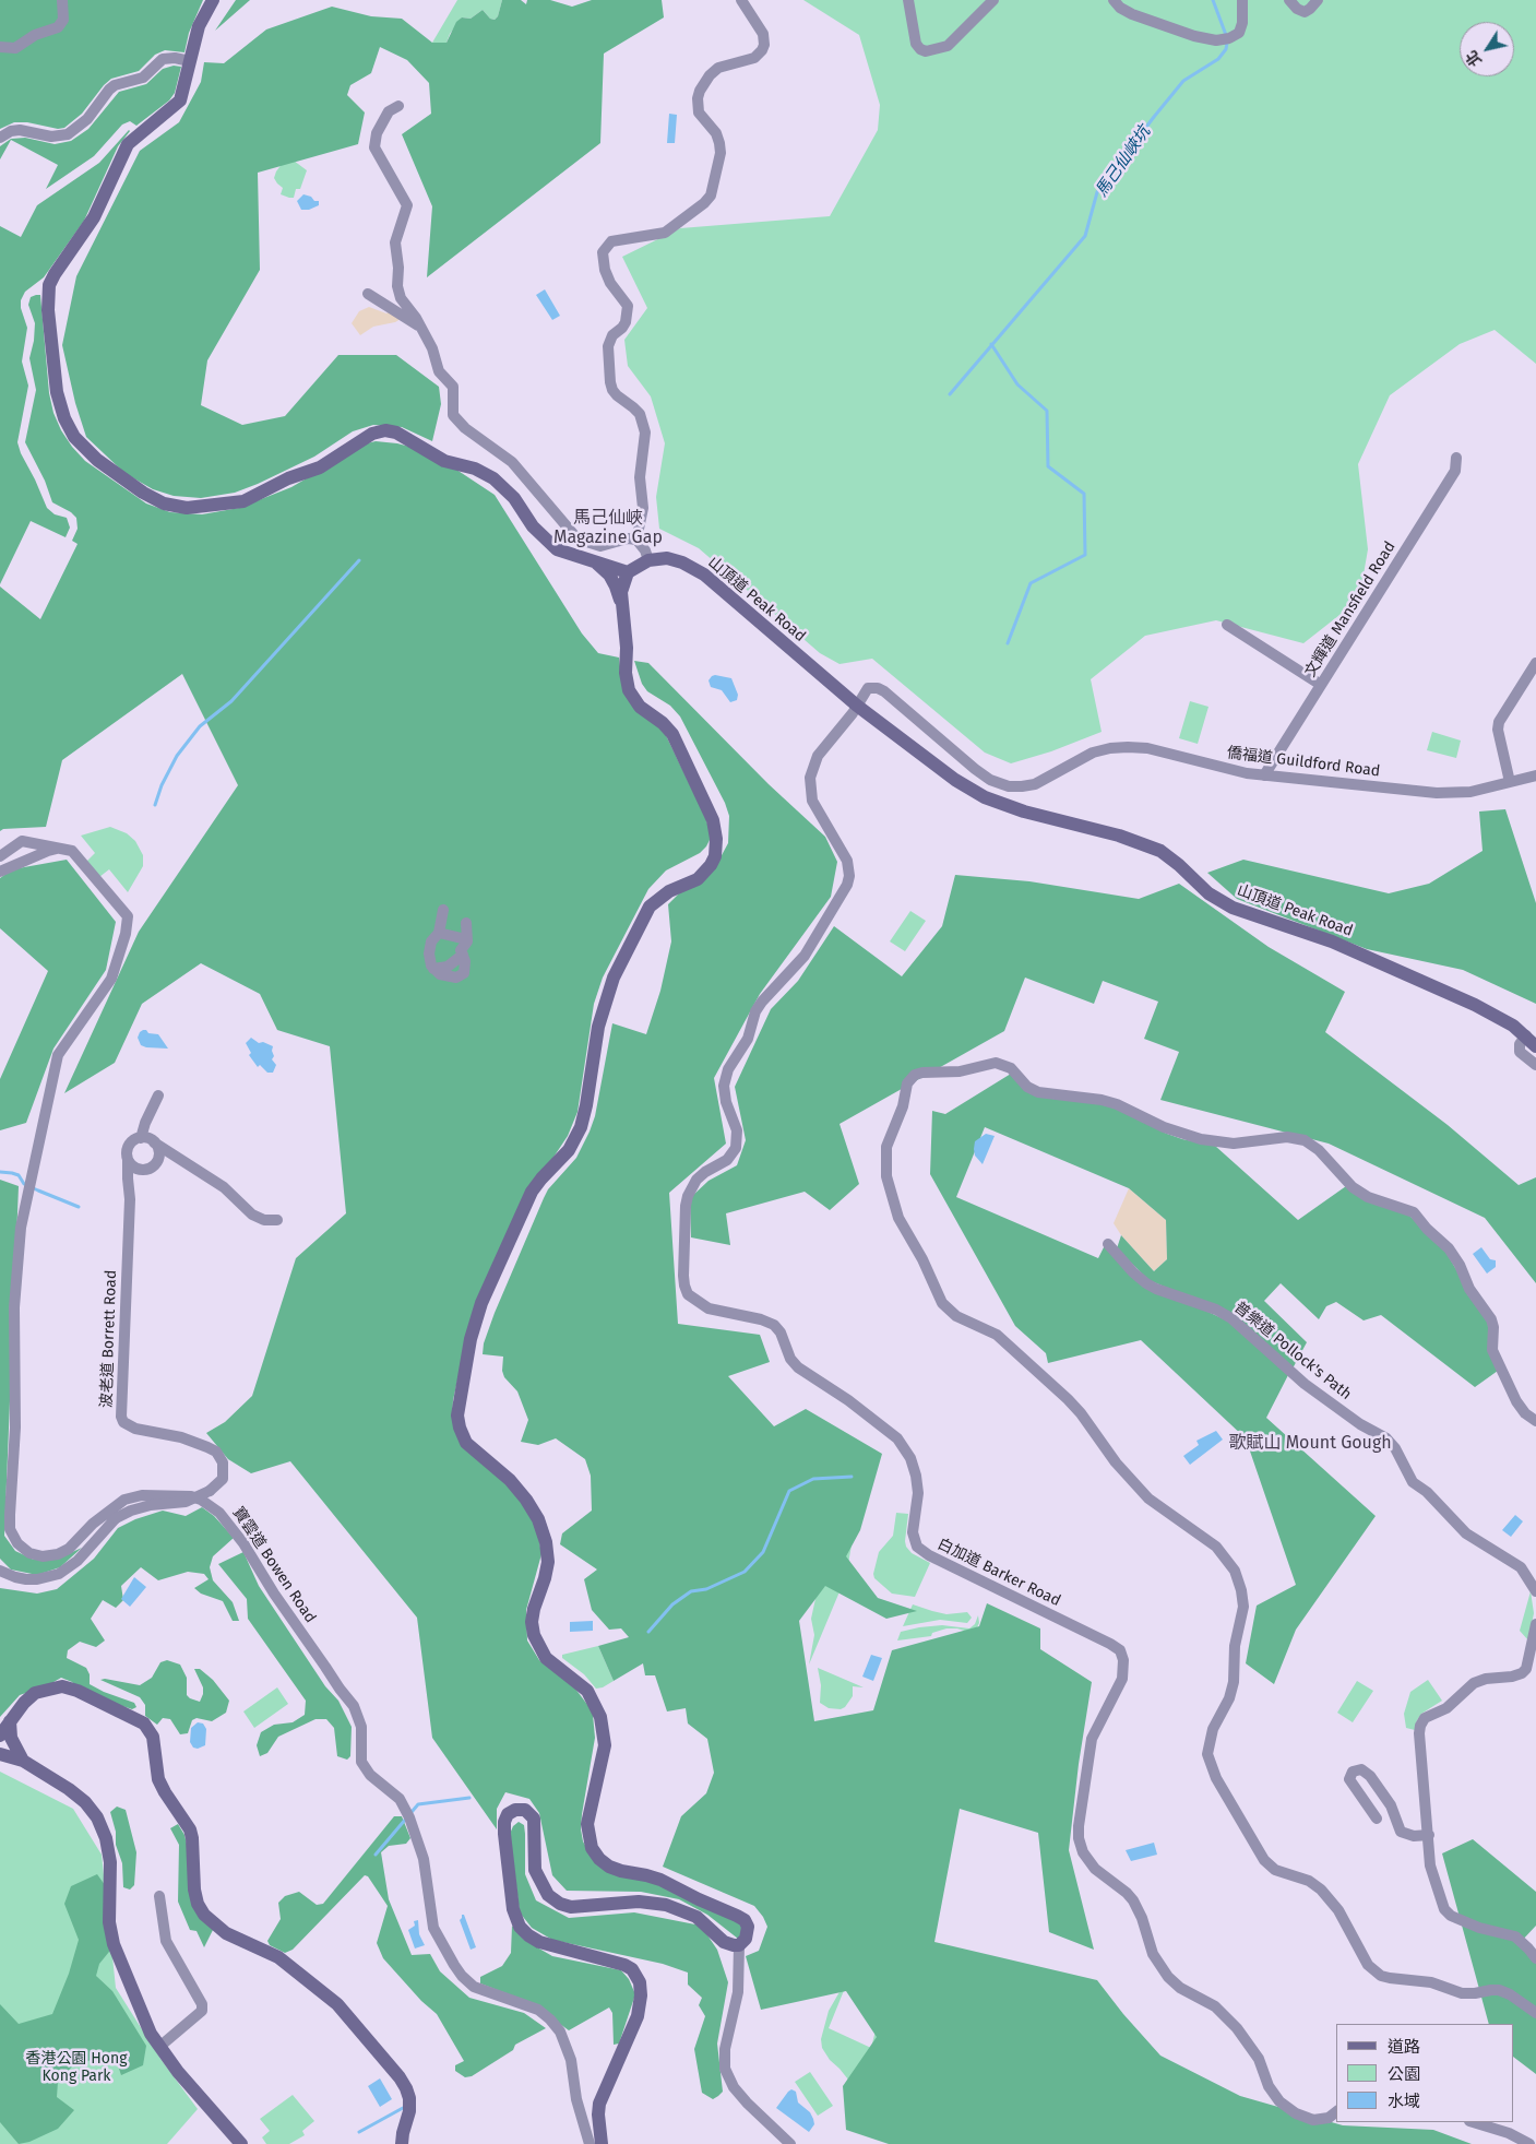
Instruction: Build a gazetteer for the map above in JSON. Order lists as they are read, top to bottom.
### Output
{
  "streets": {
    "main road": ["山頂道 Peak Road"],
    "street": [
      "文輝道 Mansfield Road",
      "僑福道 Guildford Road",
      "波老道 Borrett Road",
      "普樂道 Pollock's Path",
      "寶雲道 Bowen Road",
      "白加道 Barker Road"
    ]
  },
  "crossings": [
    ["山頂道 Peak Road", "僑福道 Guildford Road"],
    ["山頂道 Peak Road", "白加道 Barker Road"],
    ["文輝道 Mansfield Road", "僑福道 Guildford Road"],
    ["僑福道 Guildford Road", "白加道 Barker Road"],
    ["波老道 Borrett Road", "寶雲道 Bowen Road"]
  ],
  "districts": ["馬己仙峽 Magazine Gap", "歌賦山 Mount Gough"],
  "water": ["馬己仙峽坑"],
  "parks": ["香港公園 Hong Kong Park"],
  "legend": ["道路", "公園", "水域"],
  "north": "bottom left"
}
